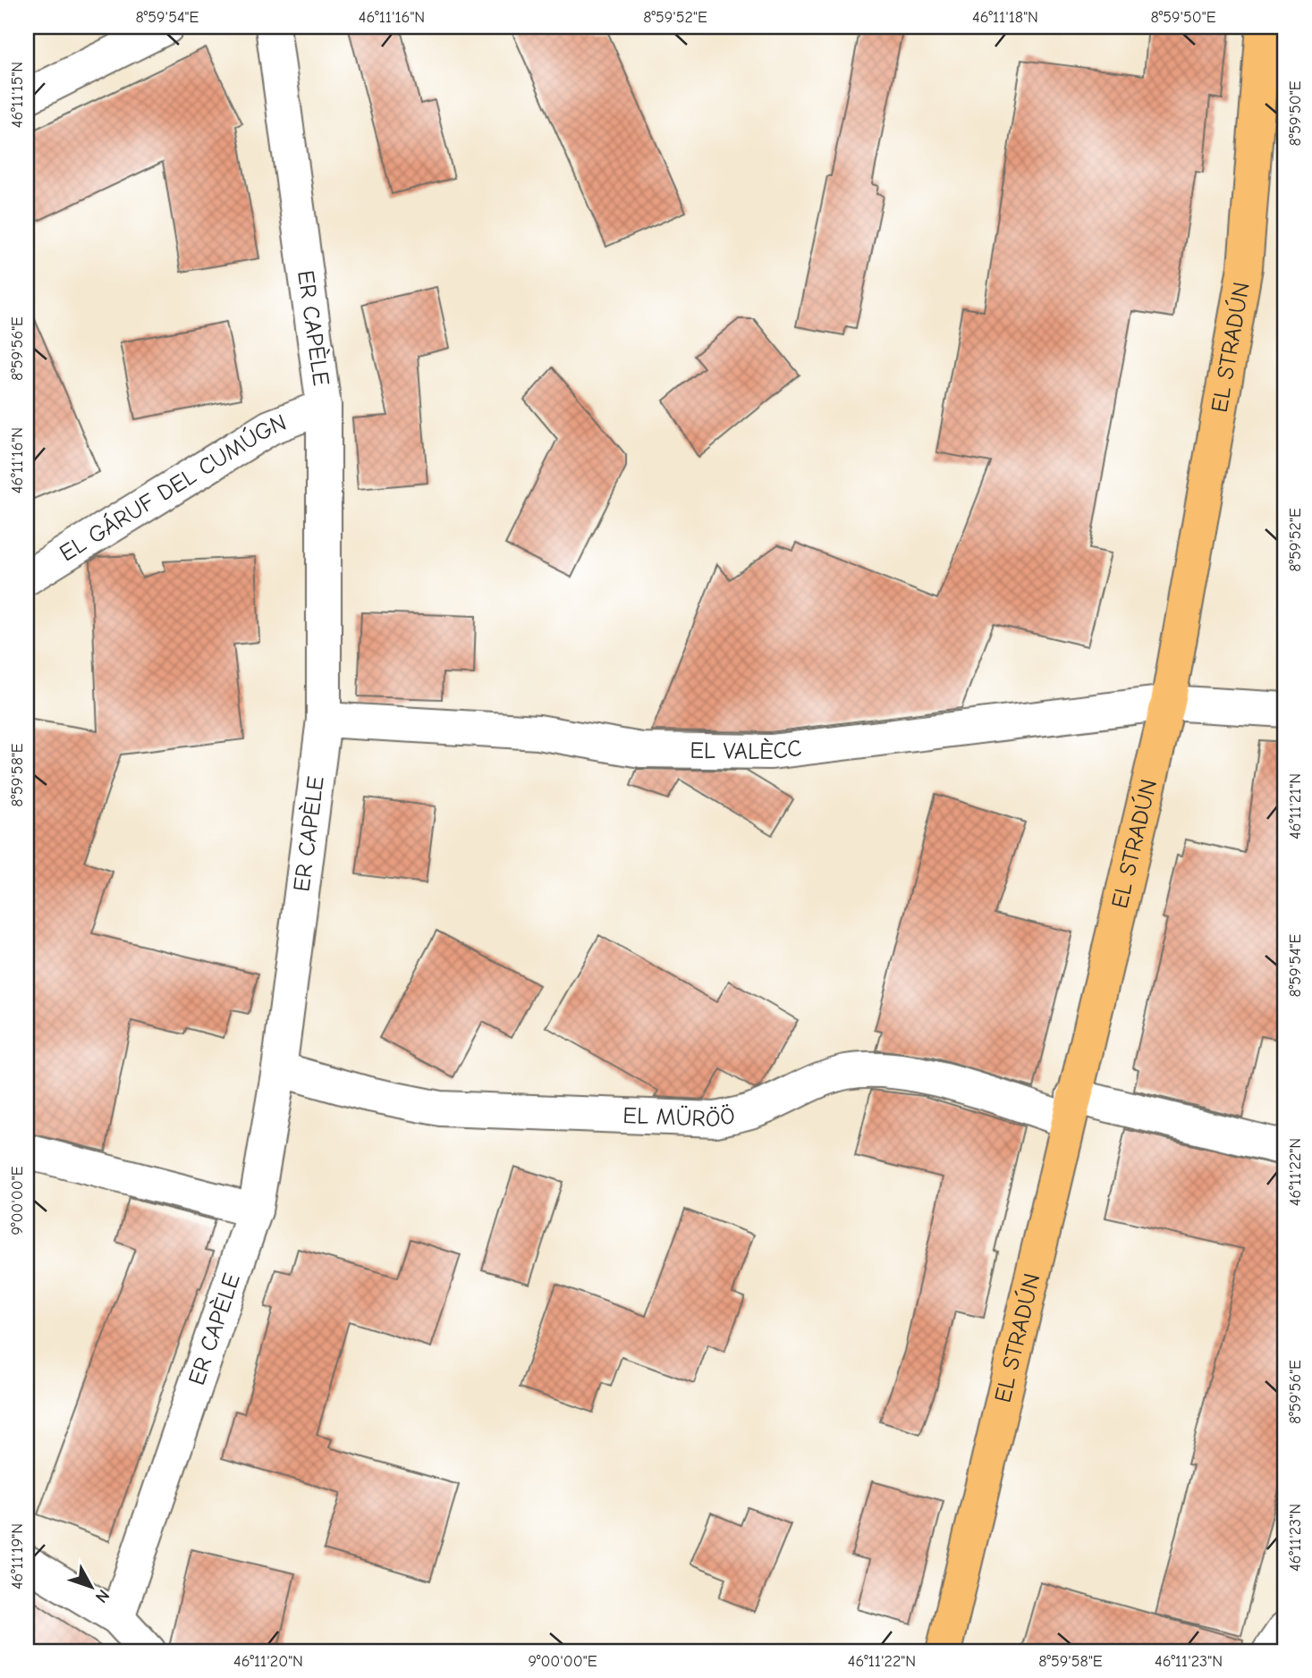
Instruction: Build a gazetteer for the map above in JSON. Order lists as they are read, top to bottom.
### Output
{
  "streets": {
    "main road": ["EL STRADÚN"],
    "street": [
      "ER CAPÈLE",
      "EL GÁRUF DEL CUMÚGN",
      "EL VALÈCC",
      "EL MÜRÖÖ"
    ]
  },
  "crossings": [
    ["ER CAPÈLE", "EL GÁRUF DEL CUMÚGN"],
    ["ER CAPÈLE", "EL VALÈCC"],
    ["ER CAPÈLE", "EL MÜRÖÖ"],
    ["EL STRADÚN", "EL VALÈCC"],
    ["EL STRADÚN", "EL MÜRÖÖ"]
  ],
  "north": "bottom right",
  "coordinates": [
    "8°59'54\"E",
    "46°11'16\"N",
    "8°59'52\"E",
    "46°11'18\"N",
    "8°59'50\"E",
    "46°11'15\"N",
    "8°59'56\"E",
    "8°59'58\"E",
    "46°11'21\"N",
    "46°11'22\"N",
    "9°00'00\"E",
    "46°11'23\"N",
    "46°11'19\"N",
    "46°11'20\"N"
  ]
}
